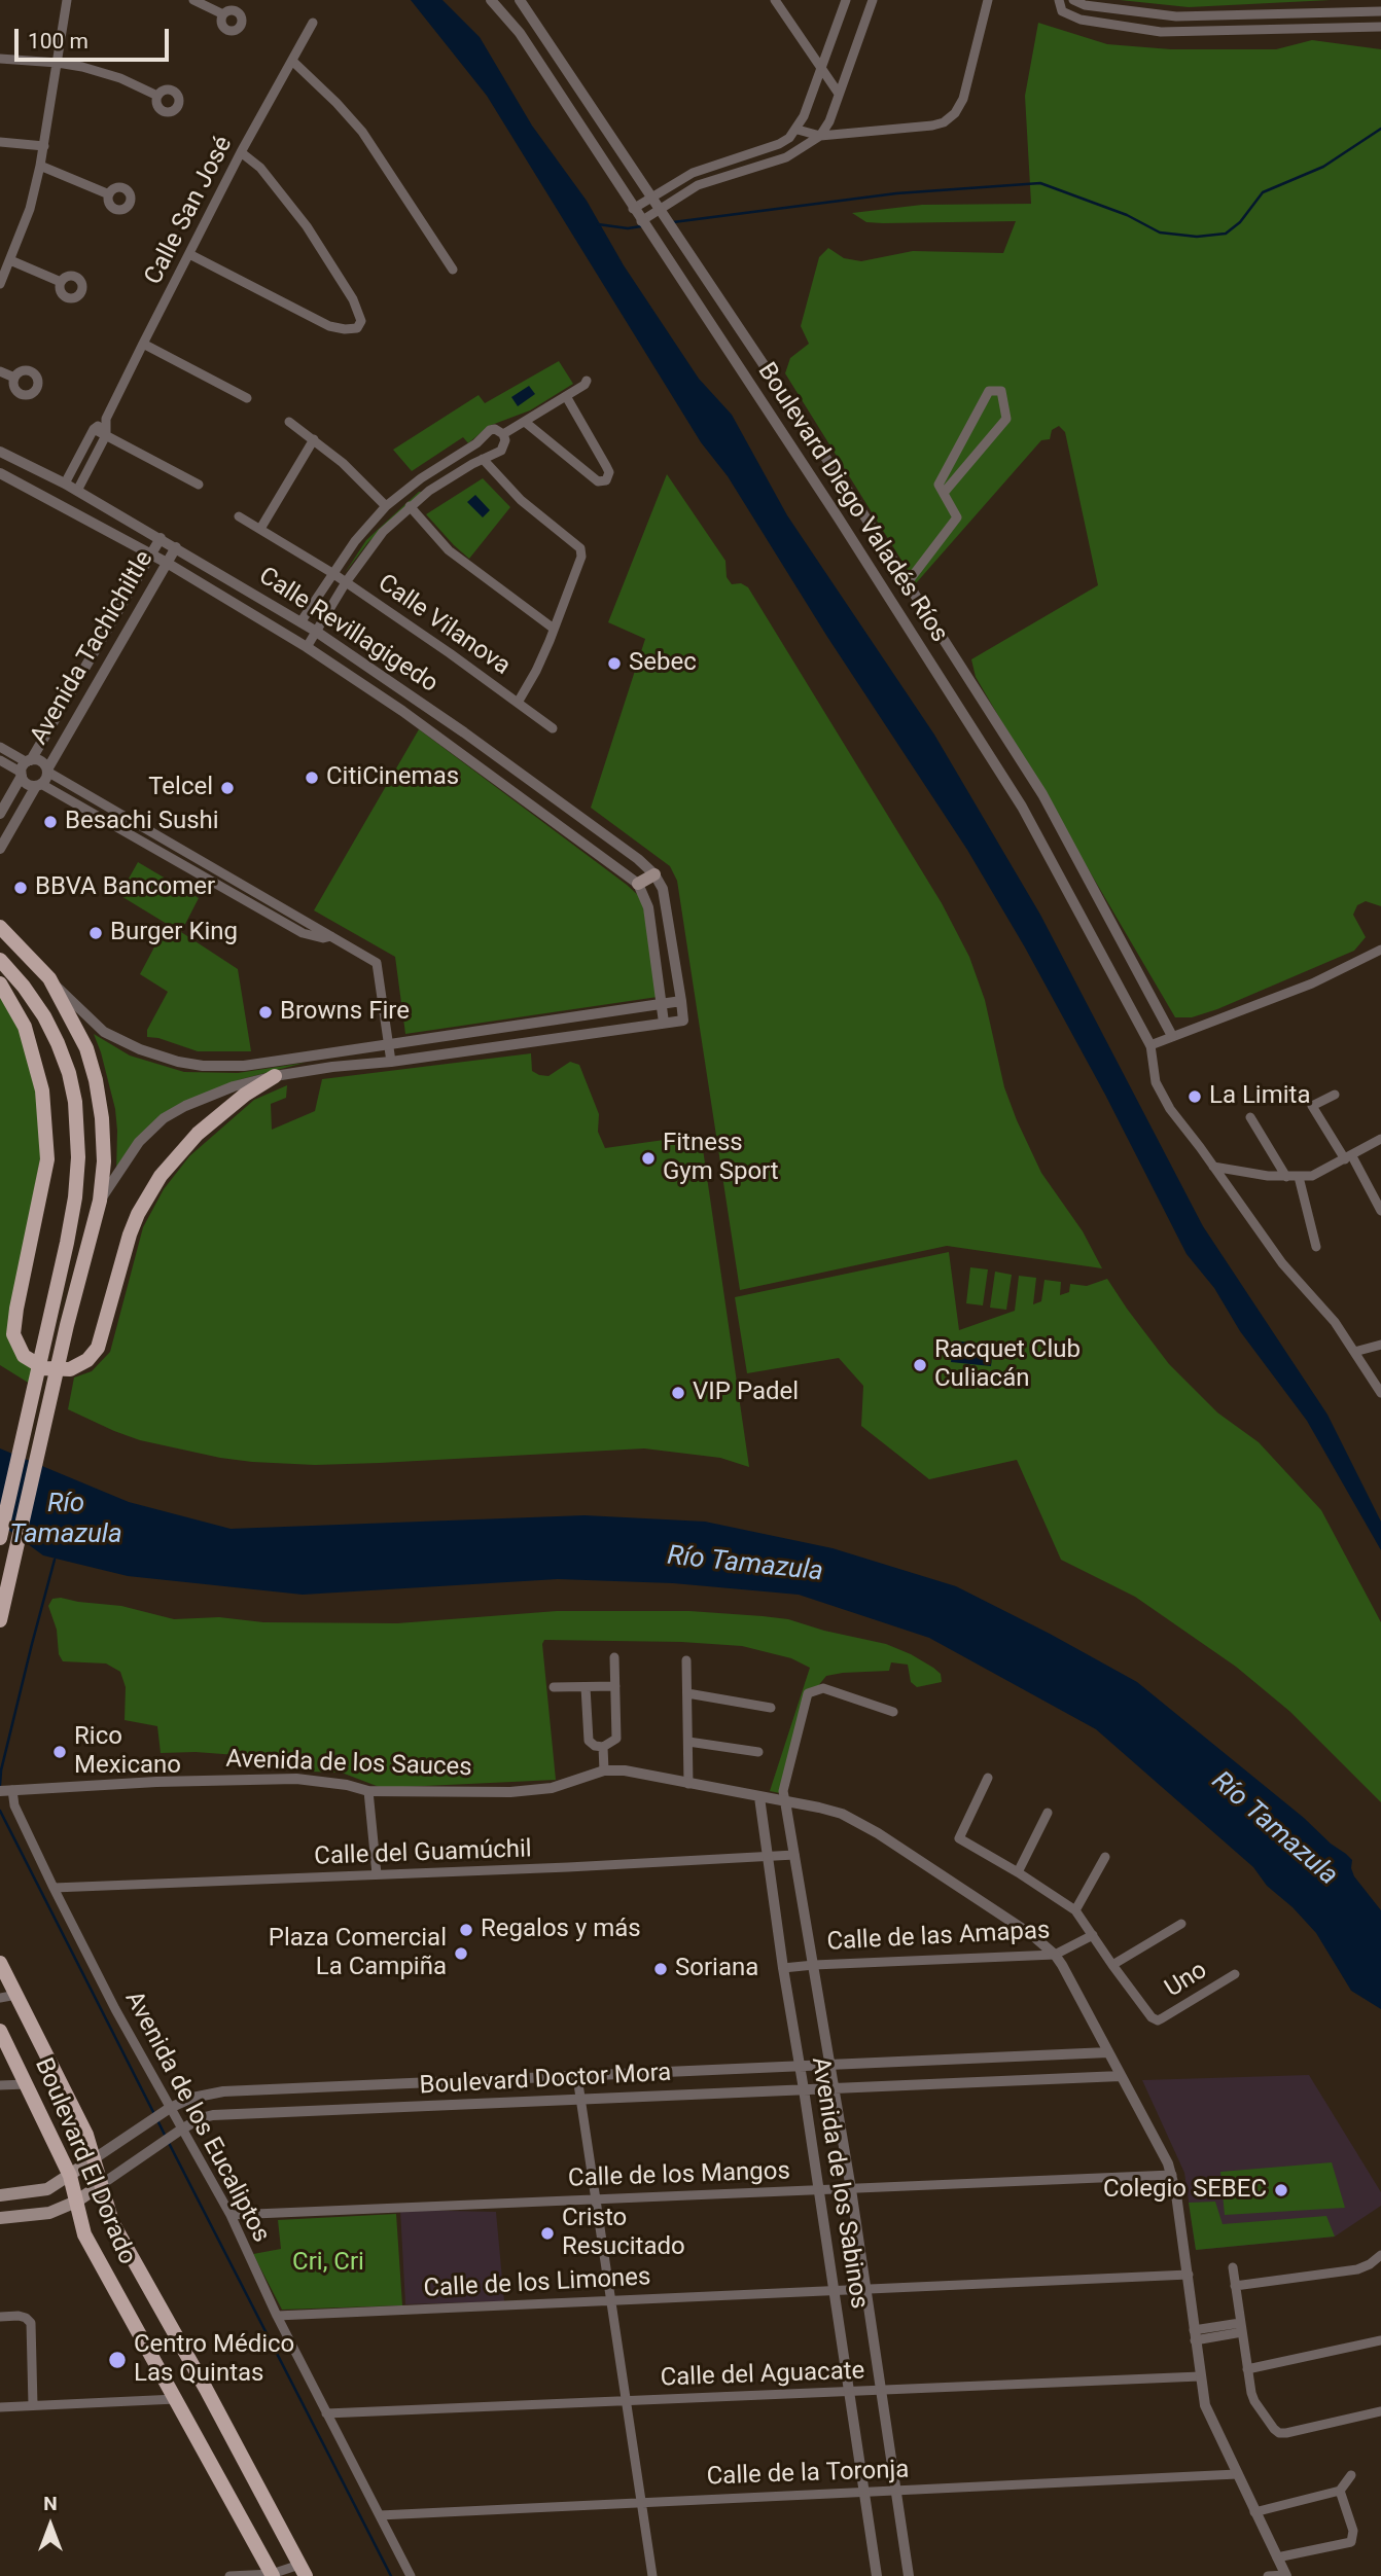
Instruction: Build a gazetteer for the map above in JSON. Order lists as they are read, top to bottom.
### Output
{
  "streets": {
    "main road": ["Boulevard Doctor Mora", "Boulevard El Dorado"],
    "street": [
      "Calle San José",
      "Boulevard Diego Valadés Ríos",
      "Calle Vilanova",
      "Calle Revillagigedo",
      "Avenida Tachichiltle",
      "Avenida de los Sauces",
      "Calle del Guamúchil",
      "Calle de las Amapas",
      "Uno",
      "Avenida de los Eucaliptos",
      "Calle de los Mangos",
      "Avenida de los Sabinos",
      "Calle de los Limones",
      "Calle del Aguacate",
      "Calle de la Toronja"
    ]
  },
  "crossings": [
    ["Calle San José", "Calle Revillagigedo"],
    ["Calle Revillagigedo", "Avenida Tachichiltle"],
    ["Avenida de los Sauces", "Calle de las Amapas"],
    ["Avenida de los Sauces", "Boulevard Doctor Mora"],
    ["Avenida de los Sauces", "Avenida de los Eucaliptos"],
    ["Avenida de los Sauces", "Calle de los Mangos"],
    ["Avenida de los Sauces", "Avenida de los Sabinos"],
    ["Avenida de los Sauces", "Calle de los Limones"],
    ["Avenida de los Sauces", "Calle del Aguacate"],
    ["Avenida de los Sauces", "Calle de la Toronja"],
    ["Calle del Guamúchil", "Avenida de los Eucaliptos"],
    ["Calle del Guamúchil", "Avenida de los Sabinos"],
    ["Calle de las Amapas", "Avenida de los Sabinos"],
    ["Boulevard Doctor Mora", "Avenida de los Eucaliptos"],
    ["Boulevard Doctor Mora", "Boulevard El Dorado"],
    ["Boulevard Doctor Mora", "Avenida de los Sabinos"],
    ["Avenida de los Eucaliptos", "Calle de los Mangos"],
    ["Avenida de los Eucaliptos", "Calle de los Limones"],
    ["Avenida de los Eucaliptos", "Calle del Aguacate"],
    ["Avenida de los Eucaliptos", "Calle de la Toronja"],
    ["Calle de los Mangos", "Avenida de los Sabinos"],
    ["Avenida de los Sabinos", "Calle de los Limones"],
    ["Avenida de los Sabinos", "Calle del Aguacate"],
    ["Avenida de los Sabinos", "Calle de la Toronja"]
  ],
  "water": ["Río Tamazula"],
  "parks": ["Cri, Cri"],
  "places": [
    "Sebec",
    "CitiCinemas",
    "Telcel",
    "Besachi Sushi",
    "BBVA Bancomer",
    "Burger King",
    "Browns Fire",
    "La Limita",
    "Fitness Gym Sport",
    "Racquet Club Culiacán",
    "VIP Padel",
    "Rico Mexicano",
    "Regalos y más",
    "Plaza Comercial La Campiña",
    "Soriana",
    "Colegio SEBEC",
    "Cristo Resucitado",
    "Centro Médico Las Quintas"
  ],
  "scale_bar": "100 m",
  "north": "top"
}
